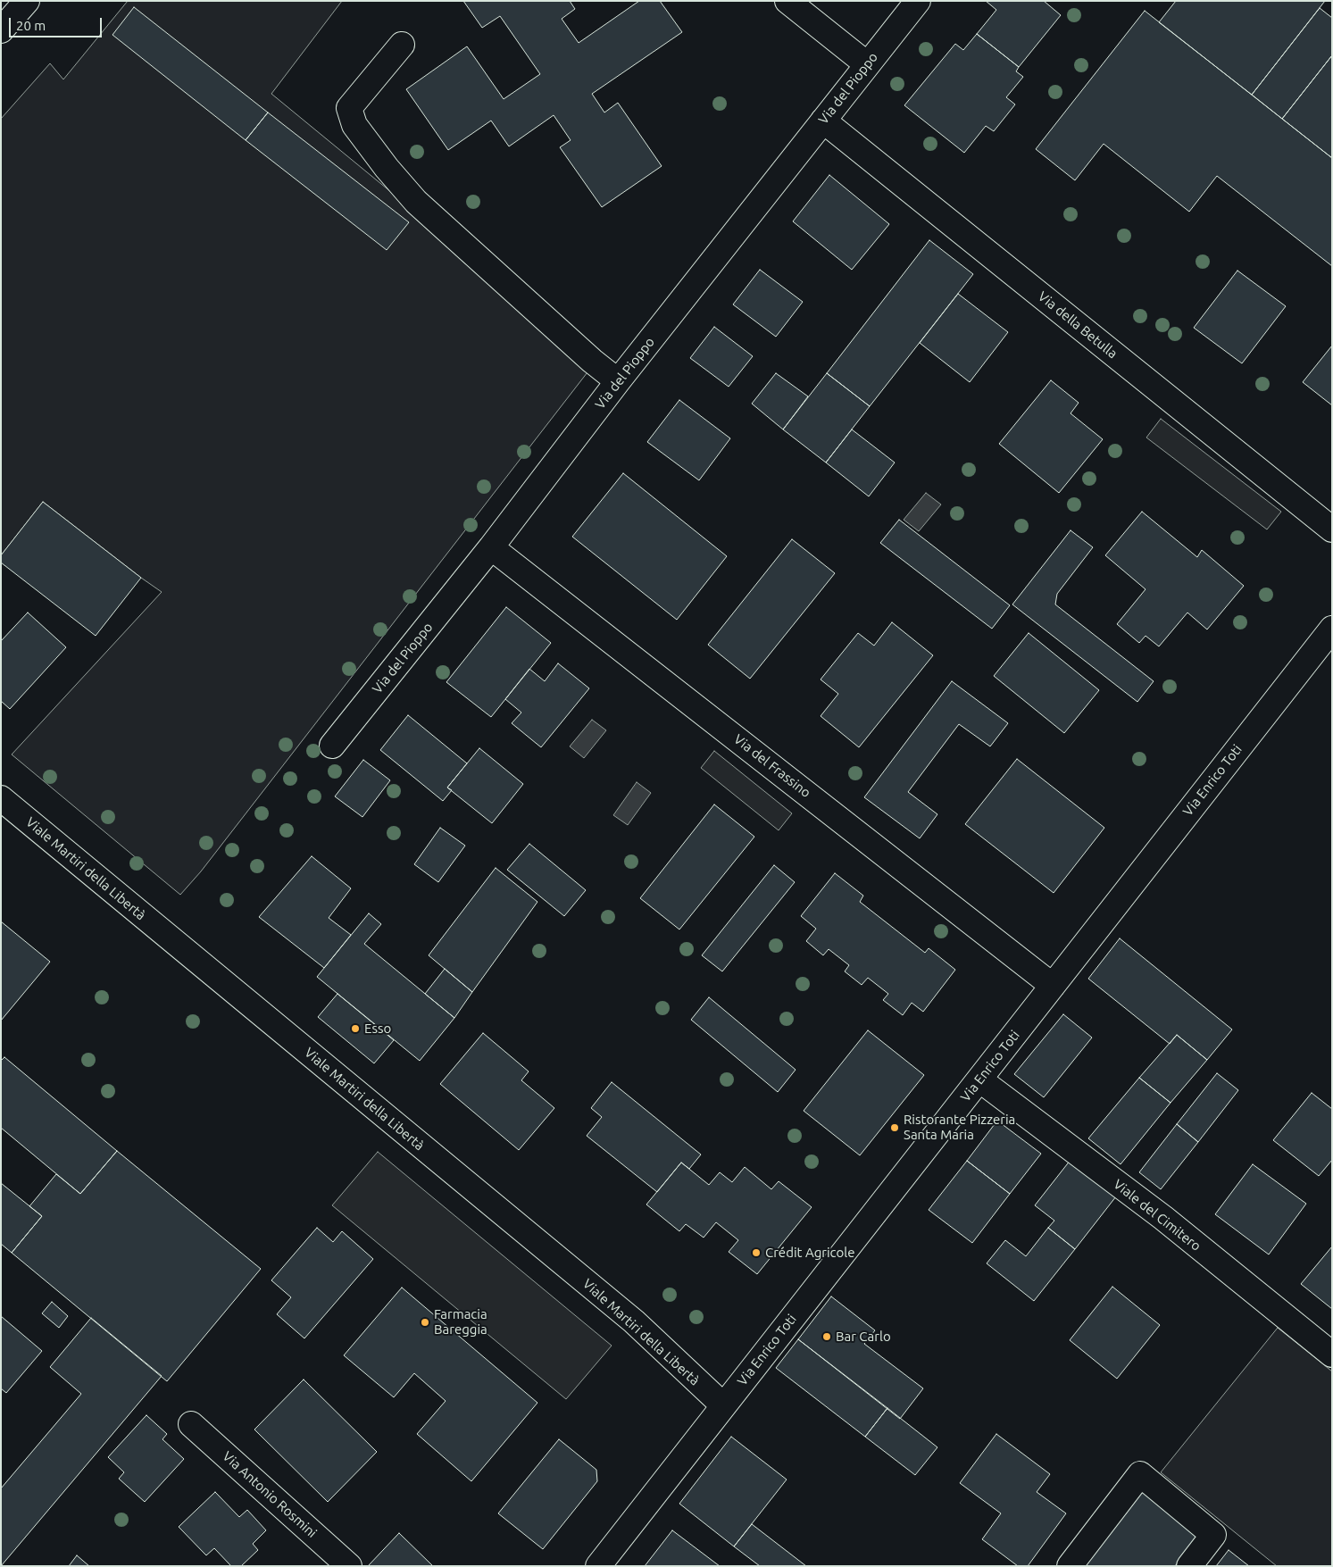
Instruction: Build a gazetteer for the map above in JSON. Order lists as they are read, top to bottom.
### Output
{
  "streets": {
    "street": [
      "Via del Pioppo",
      "Via della Betulla",
      "Via del Frassino",
      "Via Enrico Toti",
      "Viale Martiri della Libertà",
      "Viale del Cimitero",
      "Via Antonio Rosmini"
    ]
  },
  "crossings": [
    ["Via del Pioppo", "Via della Betulla"],
    ["Via del Pioppo", "Via del Frassino"],
    ["Via del Frassino", "Via Enrico Toti"],
    ["Via Enrico Toti", "Viale Martiri della Libertà"],
    ["Via Enrico Toti", "Viale del Cimitero"]
  ],
  "places": [
    "Esso",
    "Ristorante Pizzeria Santa Maria",
    "Crédit Agricole",
    "Farmacia Bareggia",
    "Bar Carlo"
  ],
  "scale_bar": "20 m"
}
